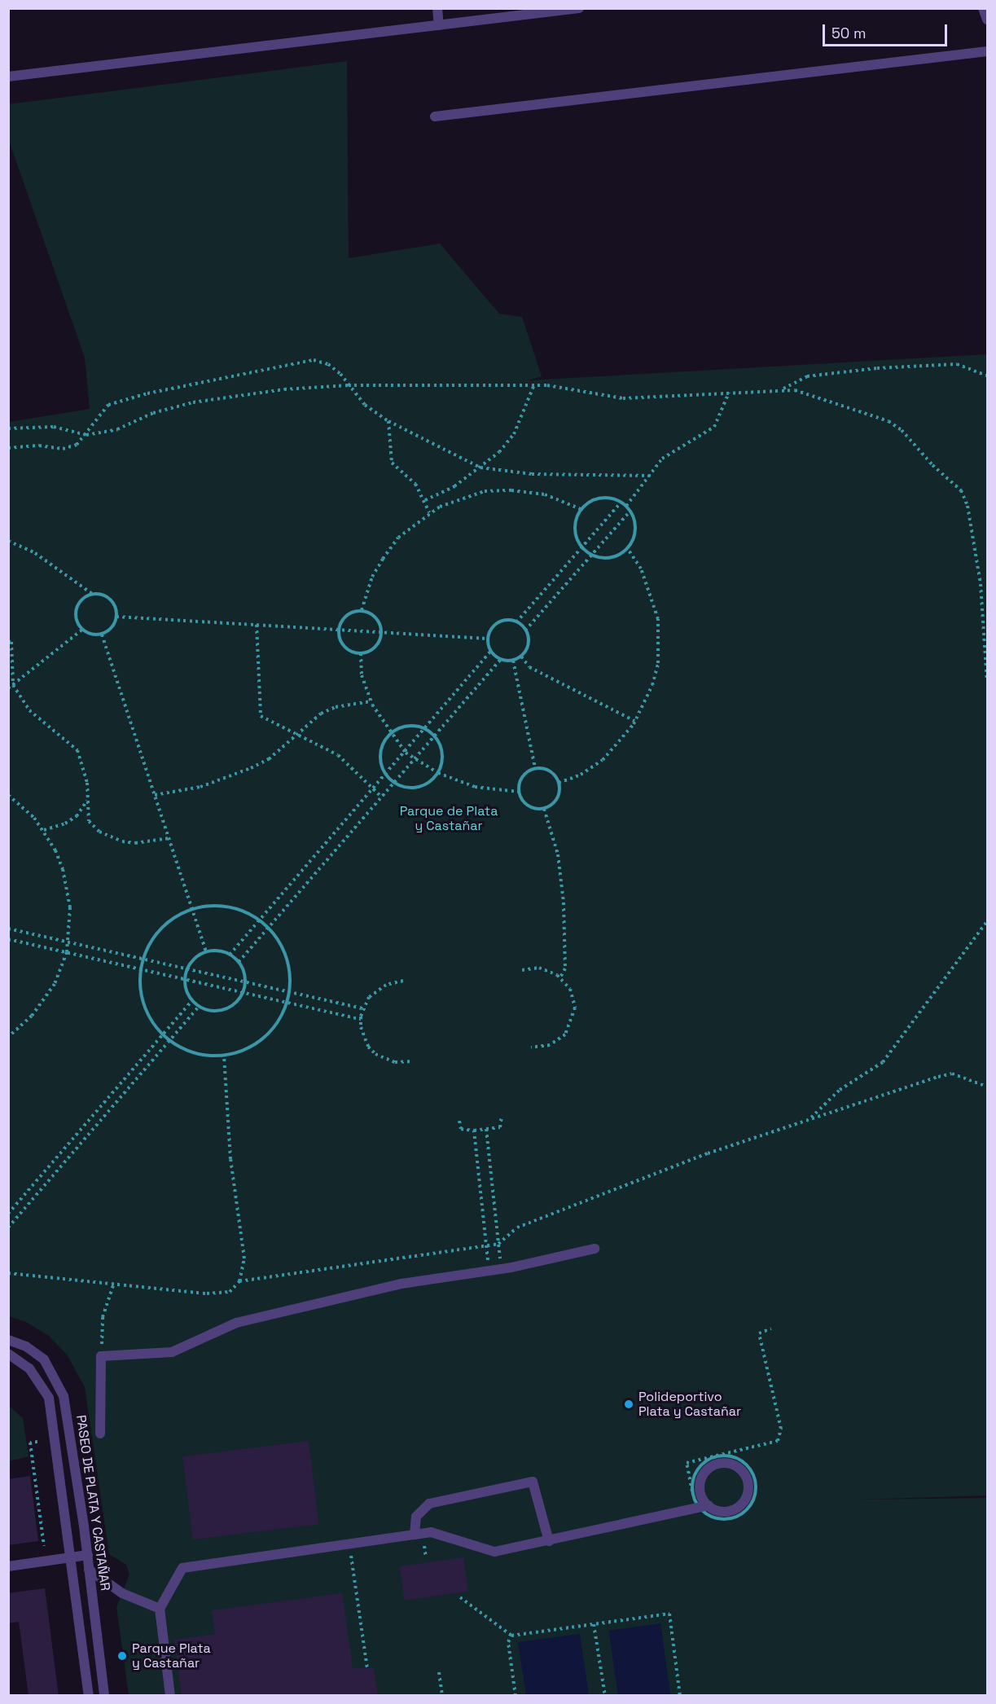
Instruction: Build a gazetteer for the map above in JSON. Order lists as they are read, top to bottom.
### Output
{
  "streets": {
    "street": ["PASEO DE PLATA Y CASTAÑAR"]
  },
  "parks": ["Parque de Plata y Castañar"],
  "places": ["Polideportivo Plata y Castañar", "Parque Plata y Castañar"],
  "scale_bar": "50 m"
}
